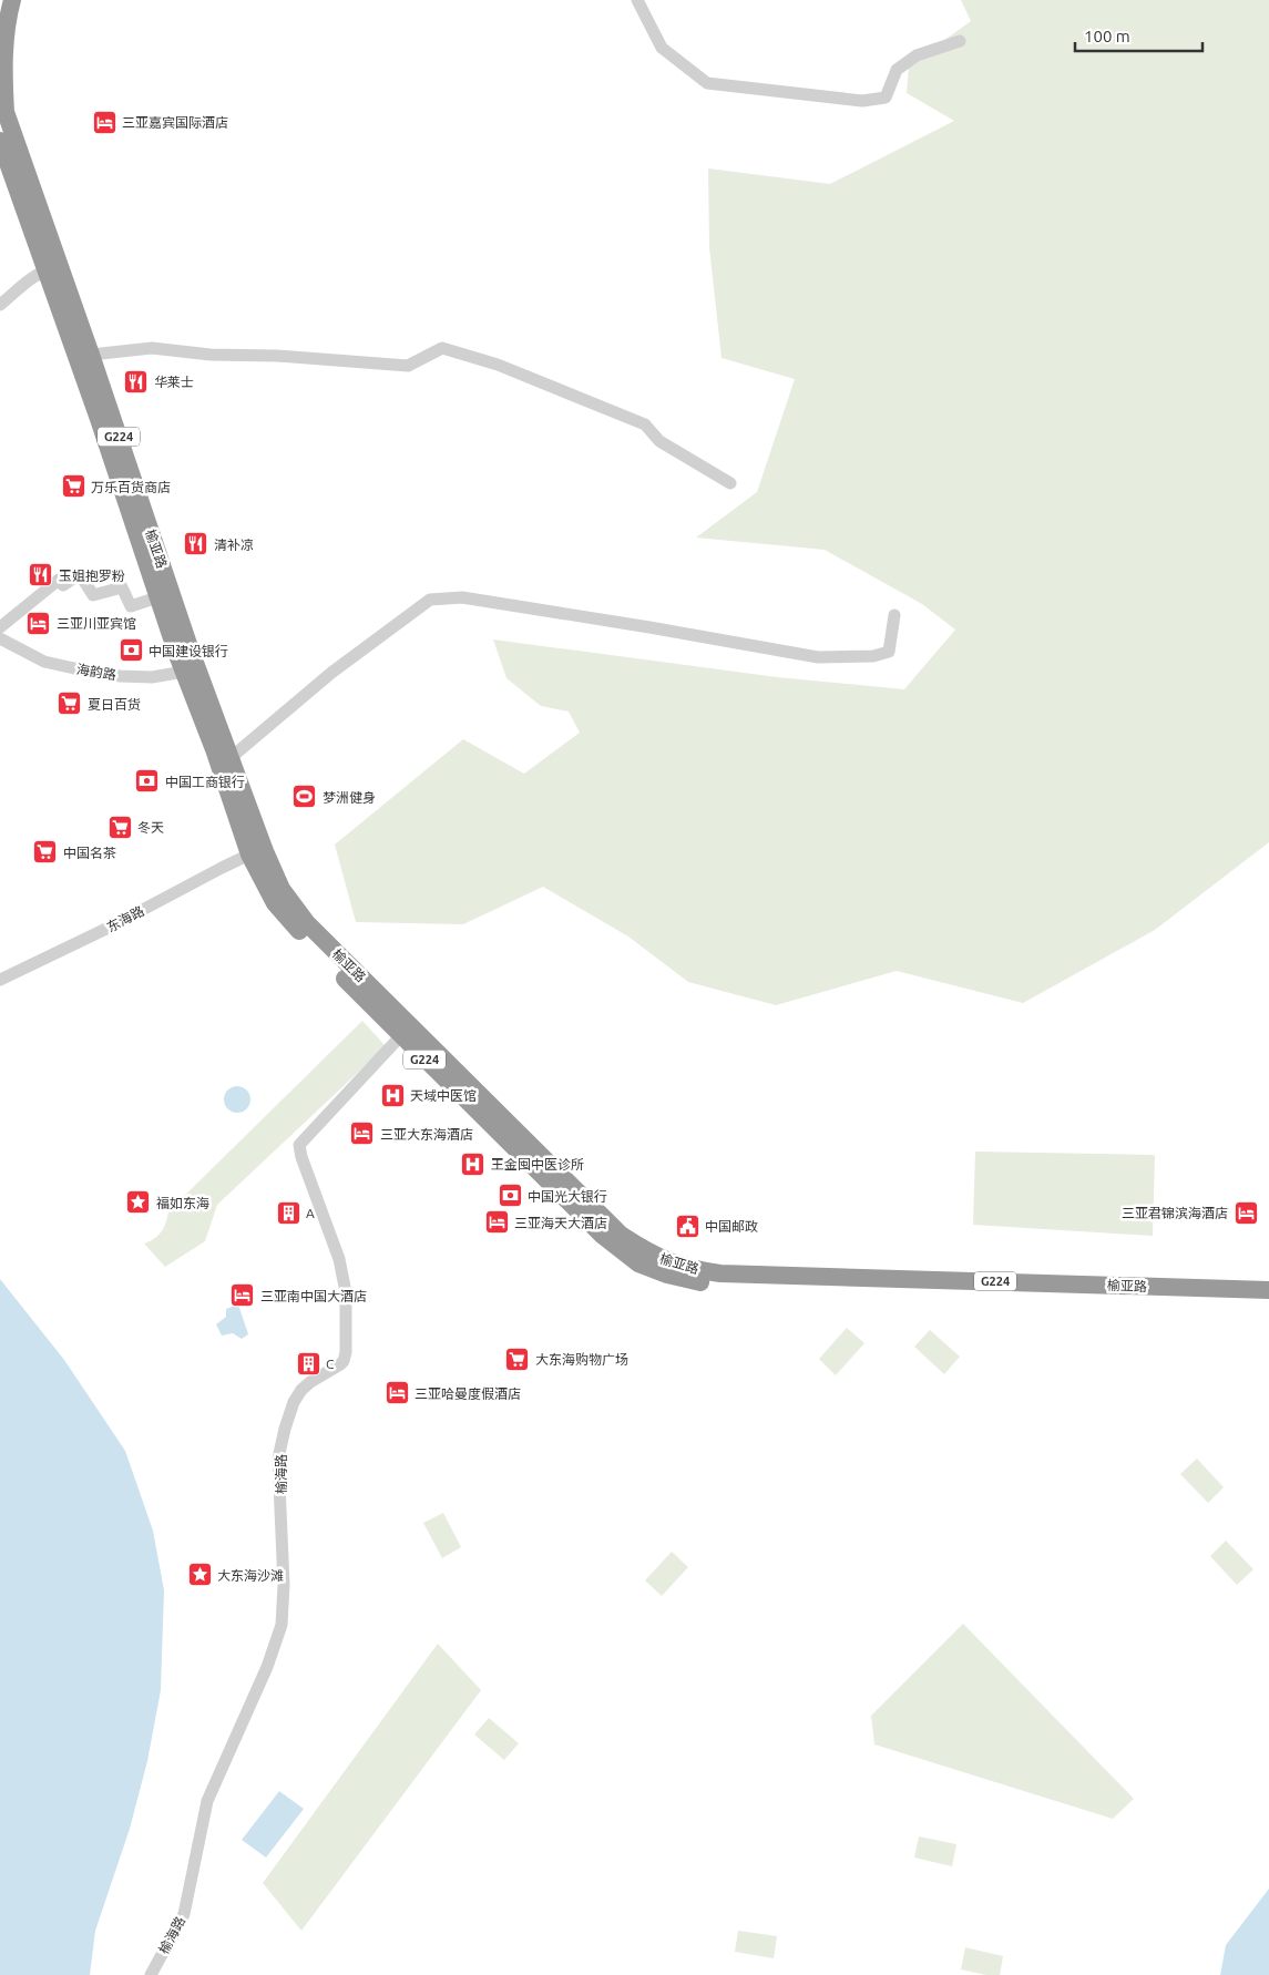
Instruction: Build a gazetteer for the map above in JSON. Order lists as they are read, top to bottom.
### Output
{
  "streets": {
    "highway": ["G224", "榆亚路"],
    "street": ["海韵路", "东海路", "榆海路"]
  },
  "crossings": [
    ["榆亚路", "海韵路"],
    ["榆亚路", "东海路"],
    ["榆亚路", "榆海路"]
  ],
  "places": {
    "hotel": [
      "三亚嘉宾国际酒店",
      "三亚川亚宾馆",
      "三亚大东海酒店",
      "三亚君锦滨海酒店",
      "三亚海天大酒店",
      "三亚南中国大酒店",
      "三亚哈曼度假酒店"
    ],
    "restaurant": ["华莱士", "清补凉", "玉姐抱罗粉"],
    "supermarket": [
      "万乐百货商店",
      "夏日百货",
      "冬天",
      "中国名茶",
      "大东海购物广场"
    ],
    "bank": ["中国建设银行", "中国工商银行", "中国光大银行"],
    "sports": ["梦洲健身"],
    "hospital": ["天域中医馆", "王金囤中医诊所"],
    "place": ["福如东海", "大东海沙滩"],
    "building": ["A", "C"],
    "public building": ["中国邮政"]
  },
  "scale_bar": "100 m"
}
